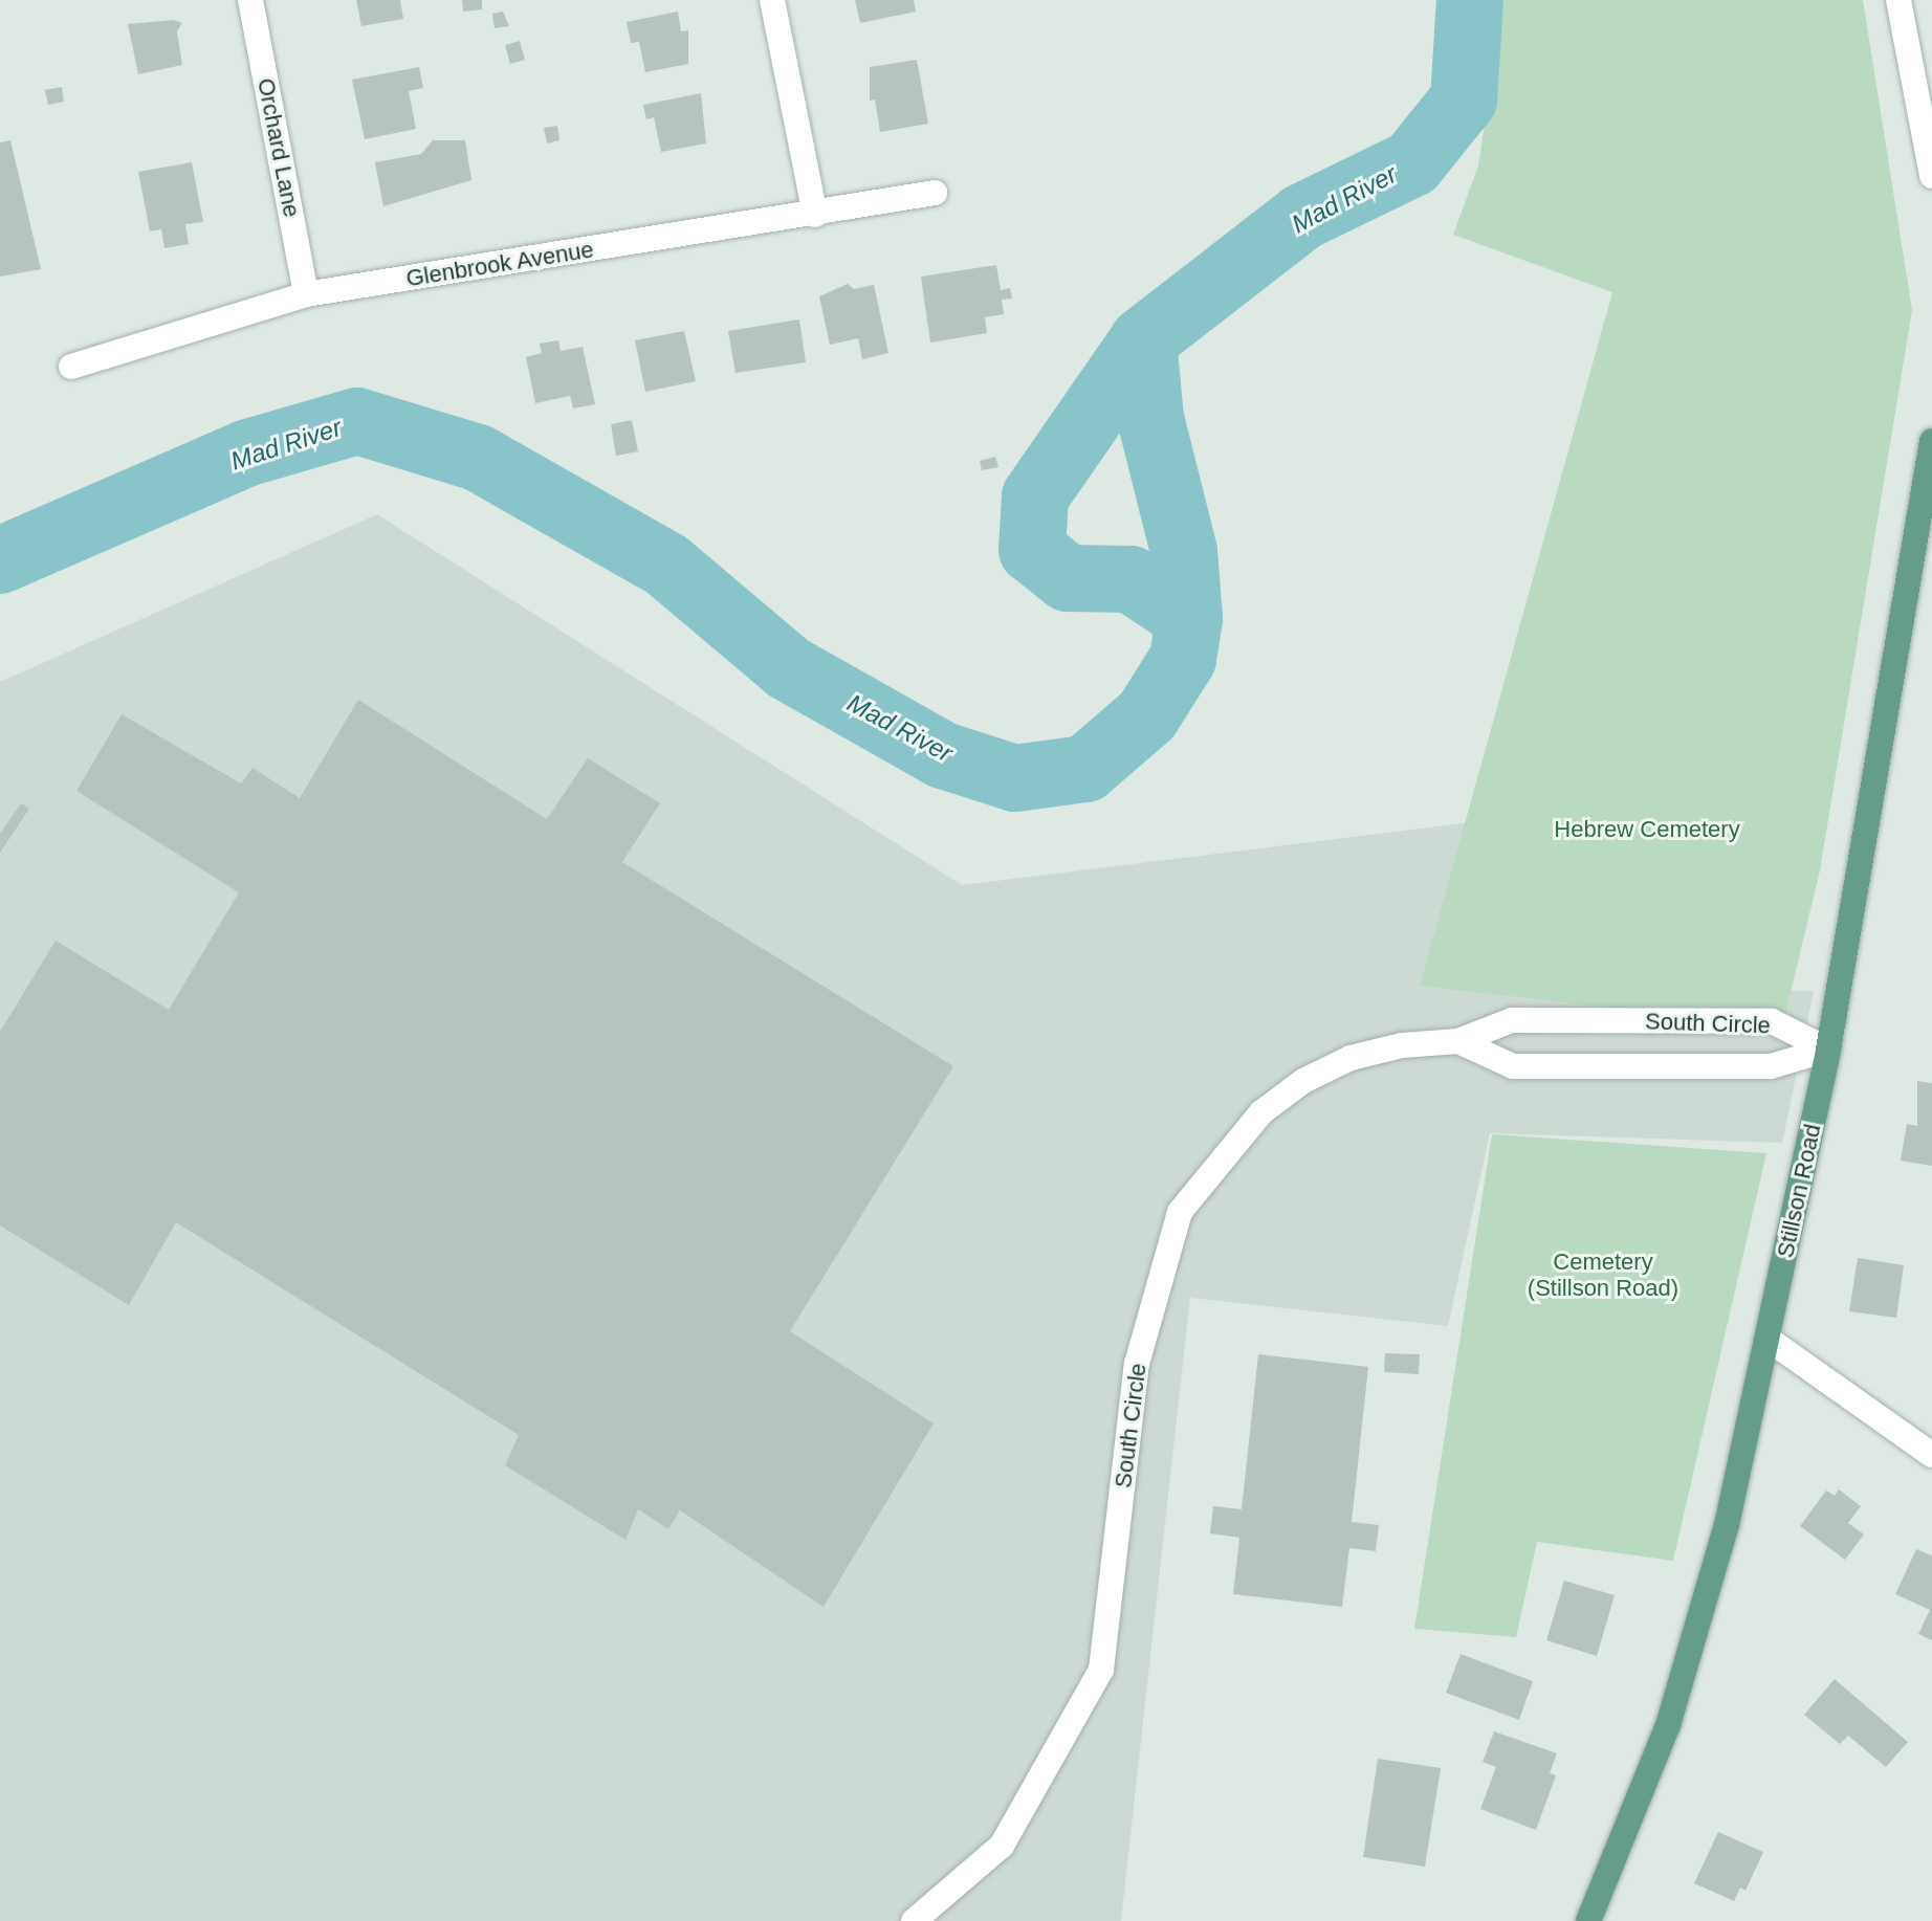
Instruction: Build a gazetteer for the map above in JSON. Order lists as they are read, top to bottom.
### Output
{
  "streets": {
    "main road": ["Stillson Road"],
    "street": ["Orchard Lane", "Glenbrook Avenue", "South Circle"]
  },
  "crossings": [
    ["Orchard Lane", "Glenbrook Avenue"],
    ["South Circle", "Stillson Road"]
  ],
  "water": ["Mad River"],
  "parks": ["Hebrew Cemetery", "Cemetery (Stillson Road)"]
}
